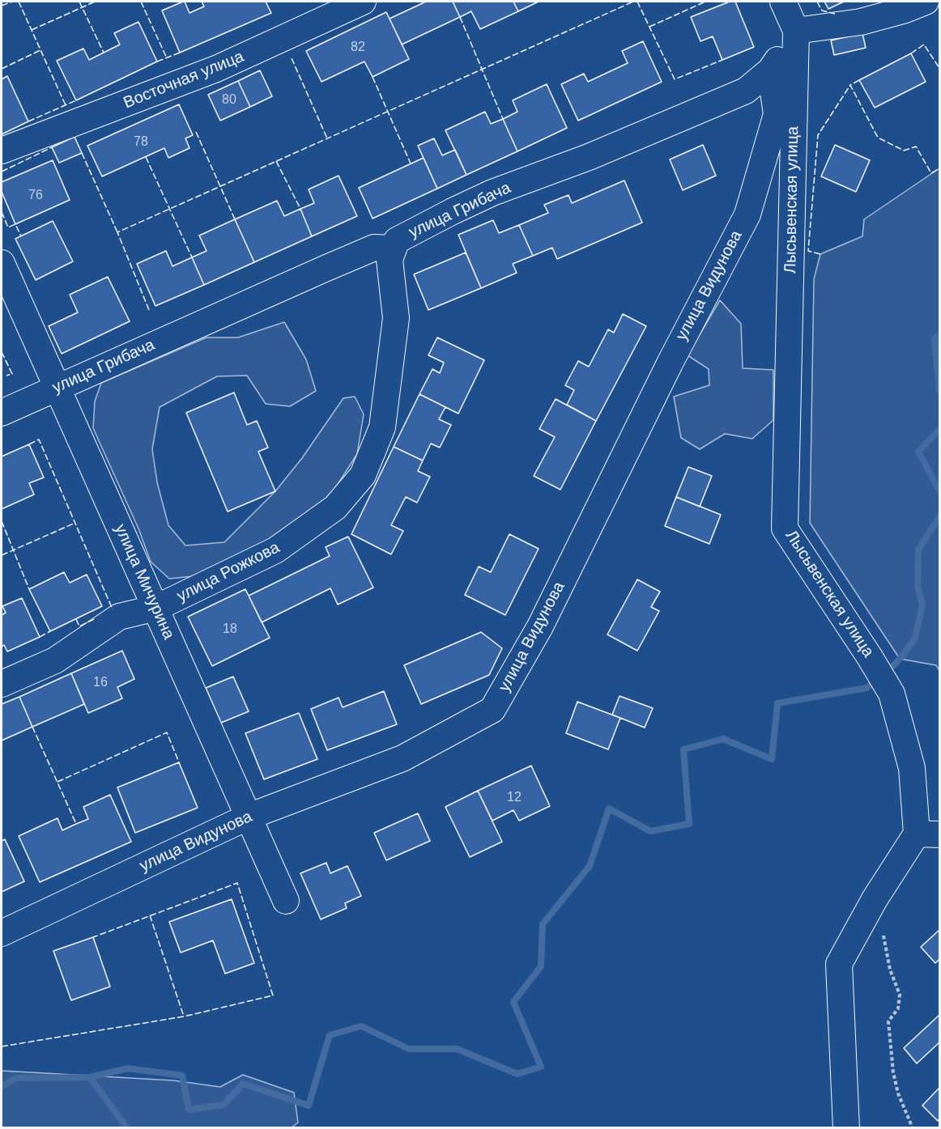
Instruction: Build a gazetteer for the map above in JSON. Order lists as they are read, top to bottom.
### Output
{
  "streets": {
    "street": [
      "Восточная улица",
      "Лысьвенская улица",
      "улица Грибача",
      "улица Видунова",
      "улица Рожкова",
      "улица Мичурина"
    ]
  },
  "crossings": [
    ["Лысьвенская улица", "улица Грибача"],
    ["улица Грибача", "улица Видунова"],
    ["улица Грибача", "улица Рожкова"],
    ["улица Грибача", "улица Мичурина"],
    ["улица Видунова", "улица Мичурина"],
    ["улица Рожкова", "улица Мичурина"]
  ],
  "house_numbers": [
    "82",
    "80",
    "78",
    "76",
    "18",
    "16",
    "12"
  ]
}
